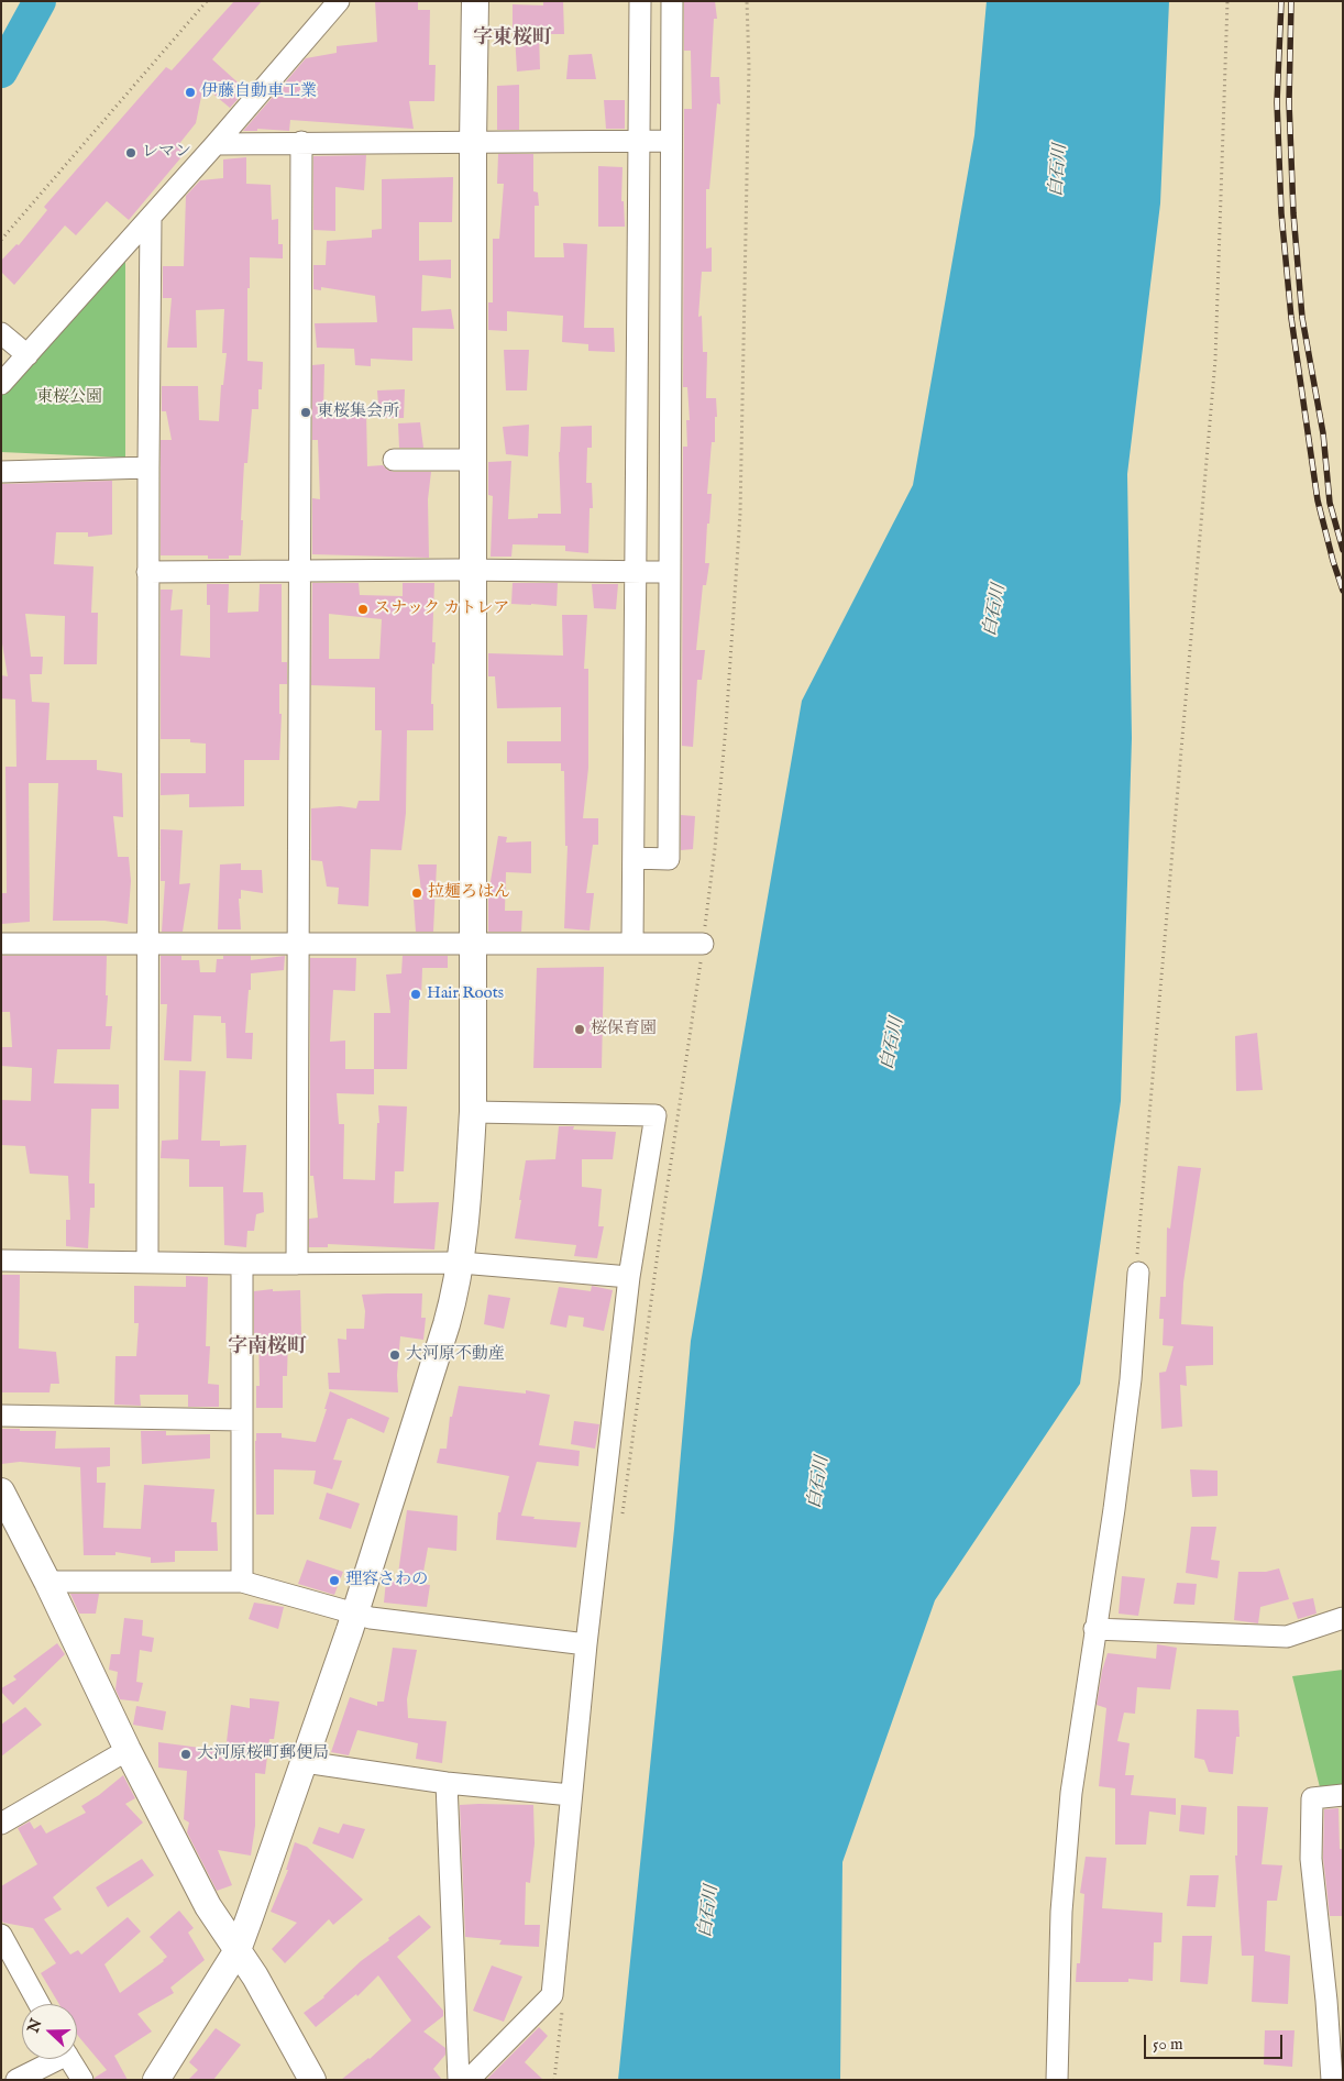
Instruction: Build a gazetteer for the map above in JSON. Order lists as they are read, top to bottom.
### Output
{
  "districts": ["字東桜町", "字南桜町"],
  "water": ["白石川"],
  "parks": ["東桜公園"],
  "places": [
    "伊藤自動車工業",
    "レマン",
    "東桜集会所",
    "スナック カトレア",
    "拉麺ろはん",
    "Hair Roots",
    "桜保育園",
    "大河原不動産",
    "理容さわの",
    "大河原桜町郵便局"
  ],
  "scale_bar": "50 m",
  "north": "left"
}
